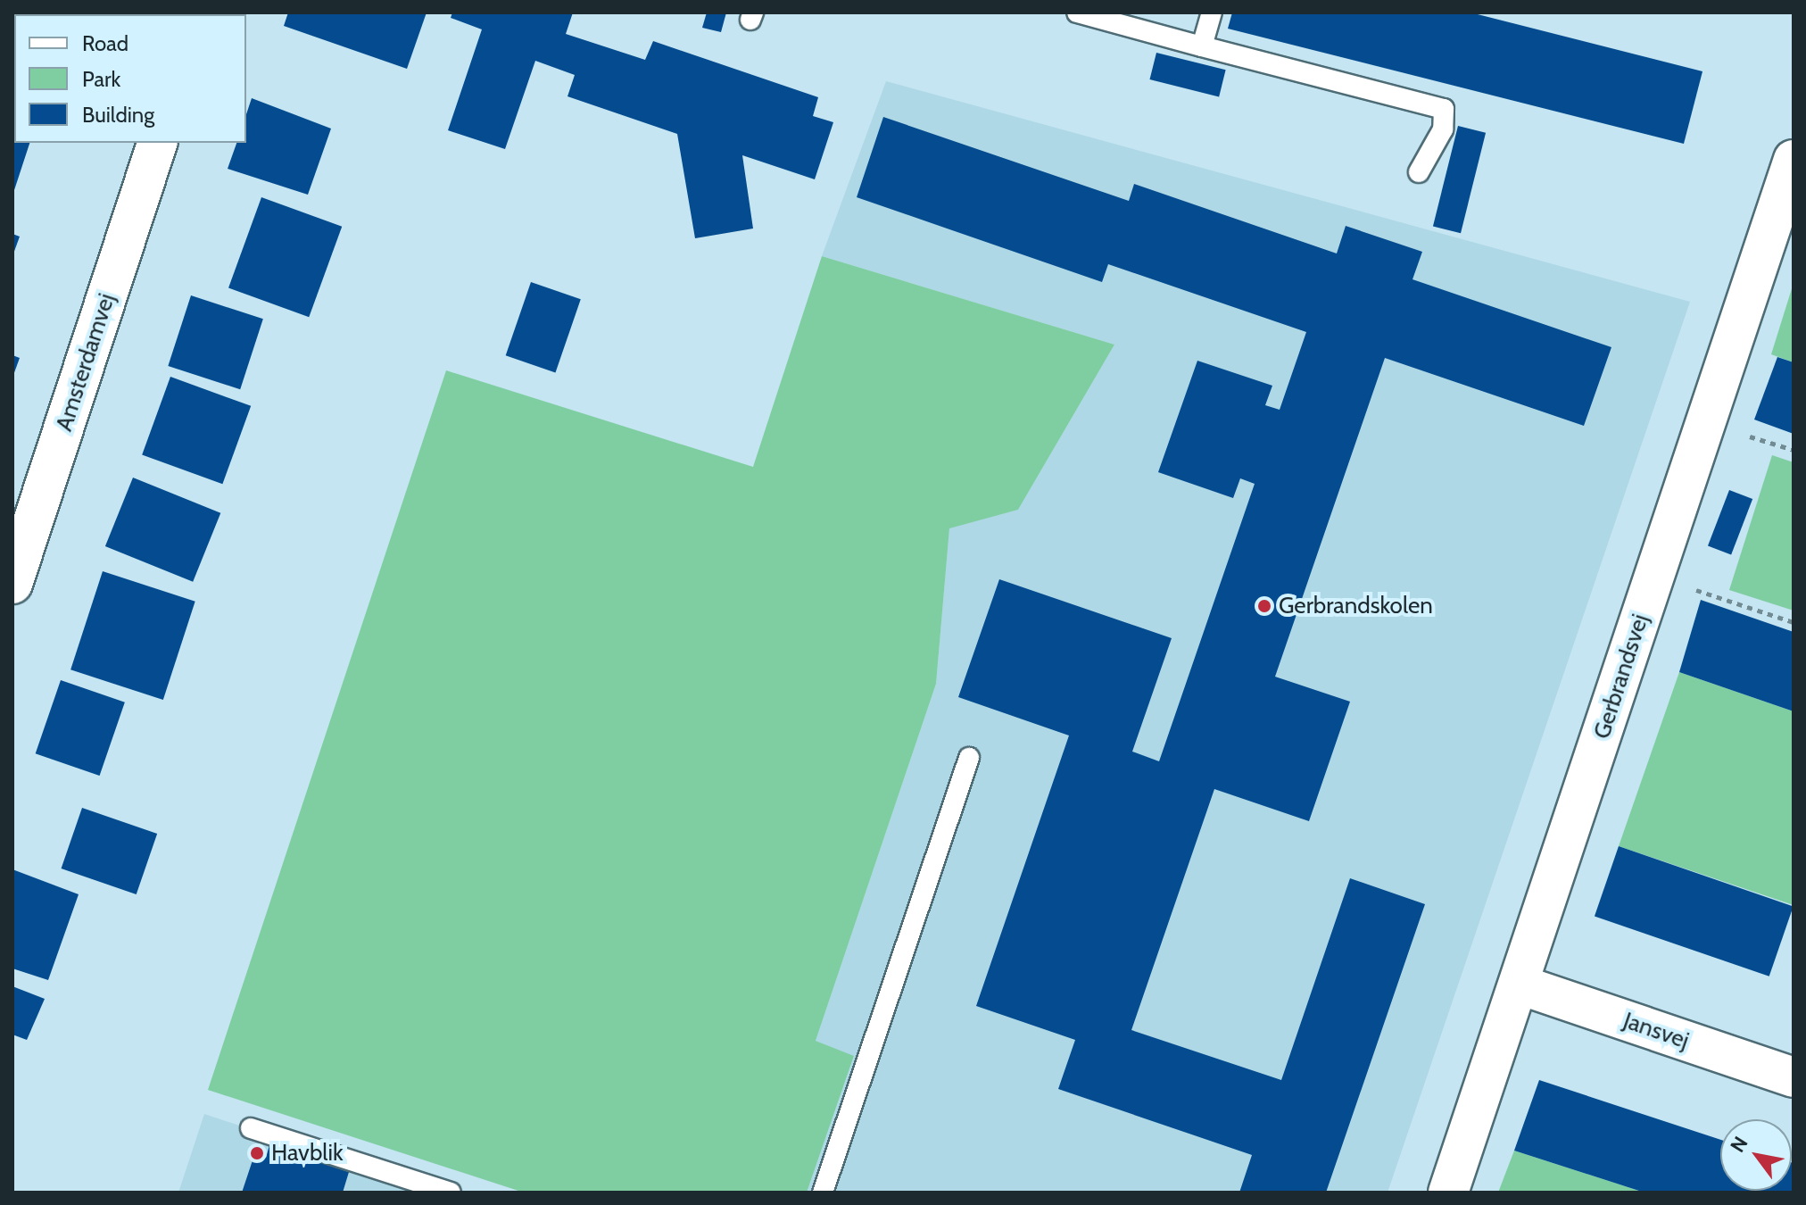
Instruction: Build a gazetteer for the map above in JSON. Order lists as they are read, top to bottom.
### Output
{
  "streets": {
    "street": ["Amsterdamvej", "Gerbrandsvej", "Jansvej"]
  },
  "crossings": [
    ["Gerbrandsvej", "Jansvej"]
  ],
  "places": ["Gerbrandskolen", "Havblik"],
  "legend": ["Road", "Park", "Building"],
  "north": "top left"
}
